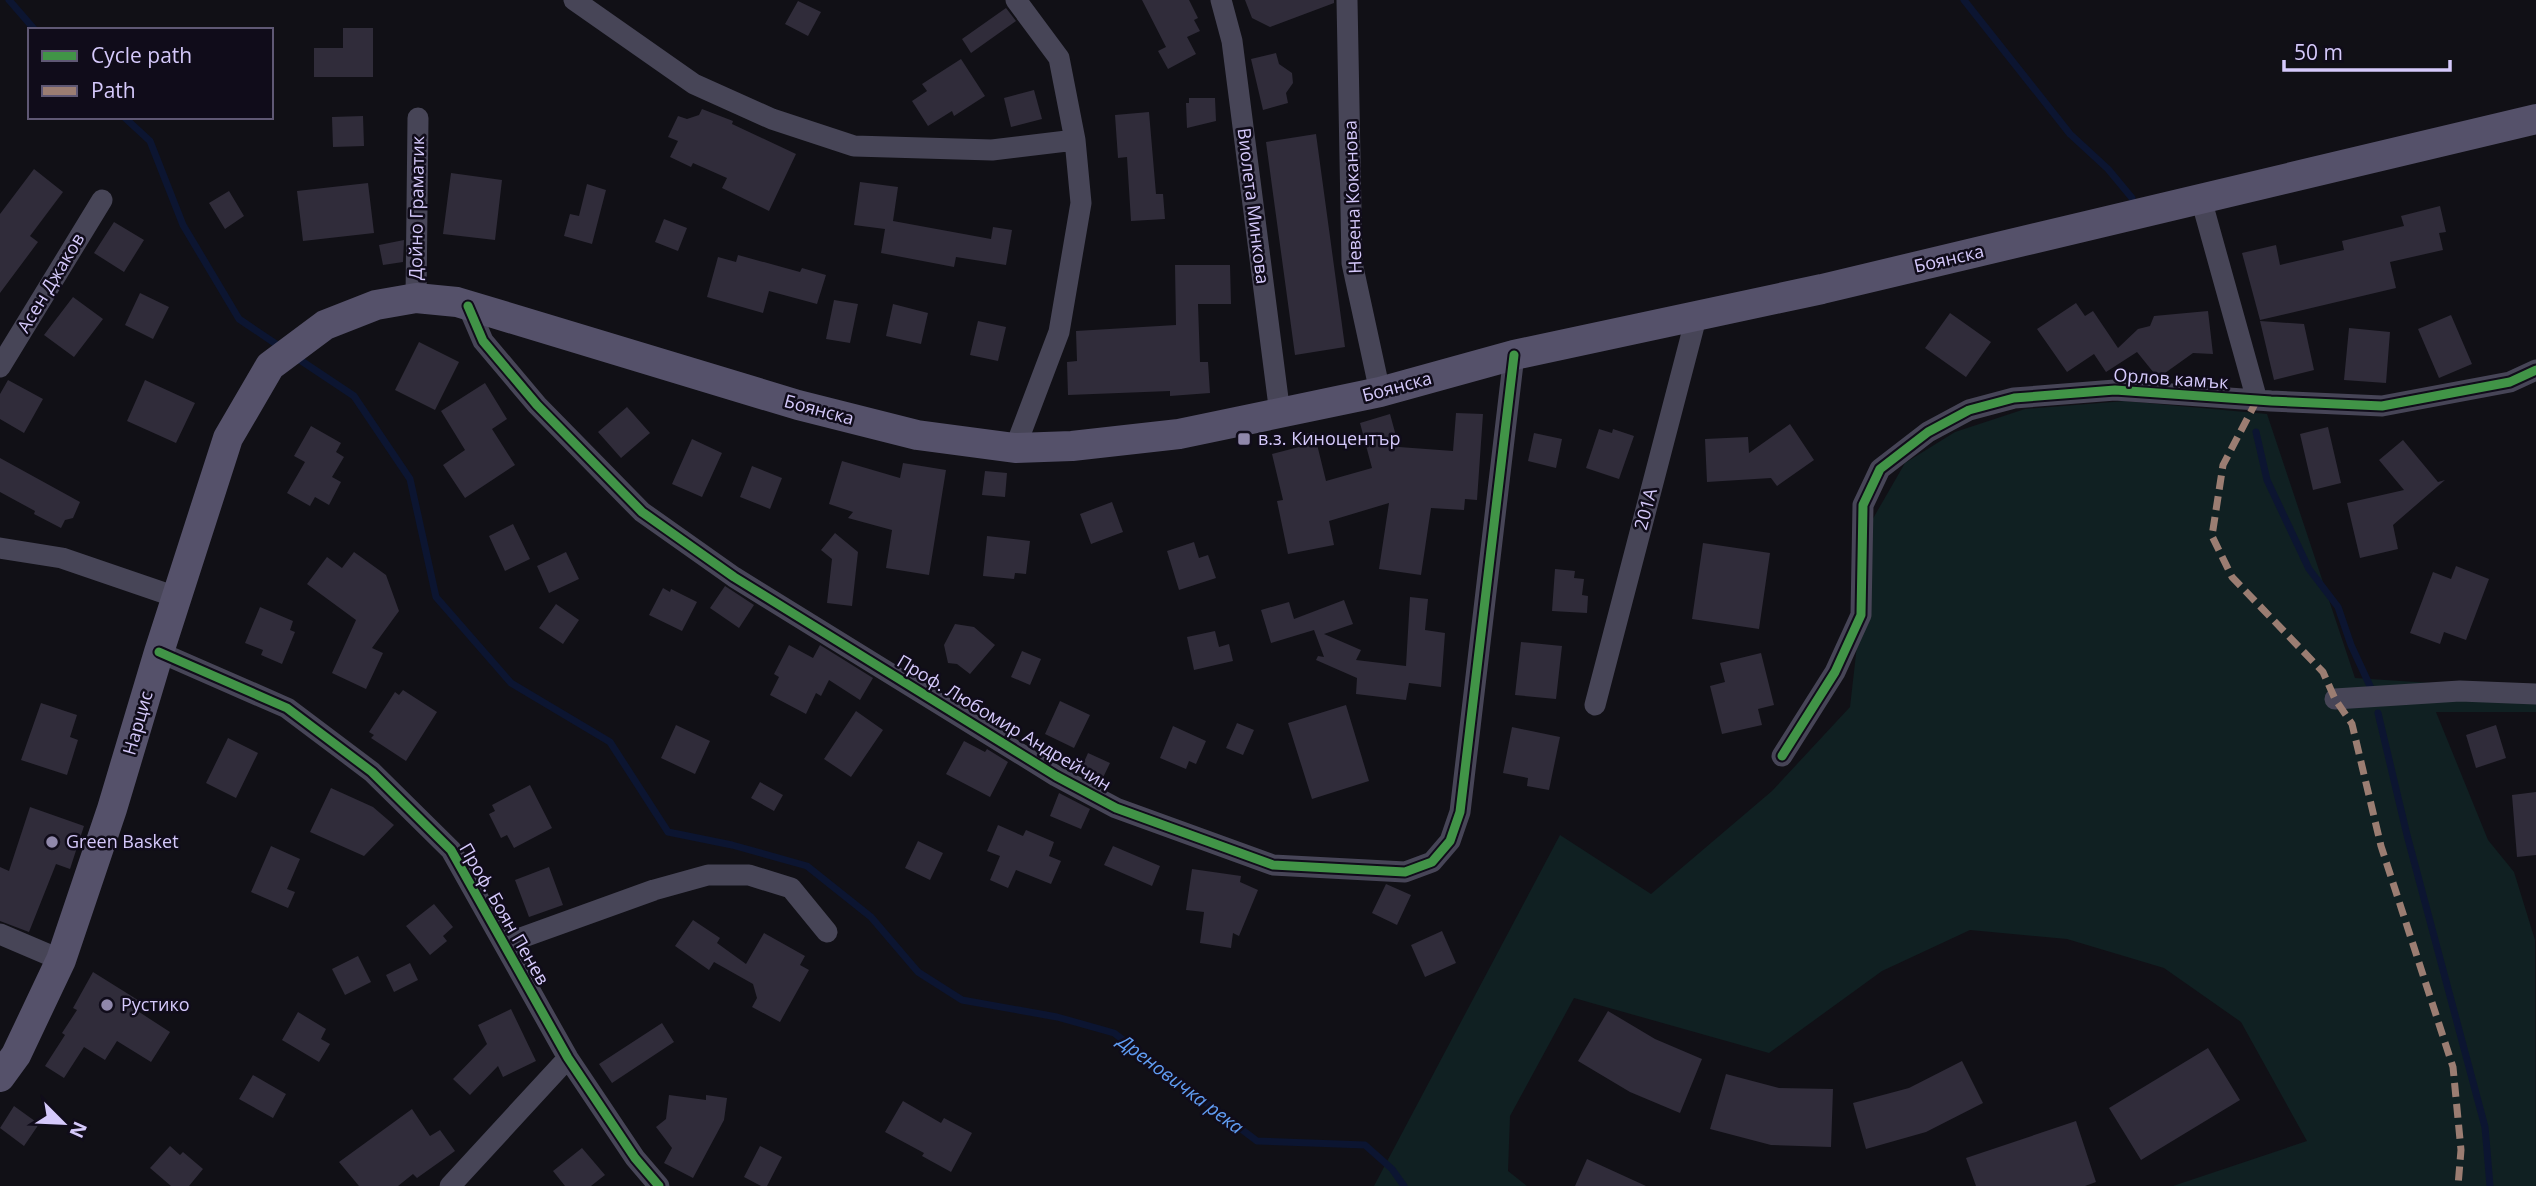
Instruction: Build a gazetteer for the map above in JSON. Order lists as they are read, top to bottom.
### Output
{
  "streets": {
    "main road": ["Боянска", "Нарцис"],
    "street": [
      "Невена Коканова",
      "Виолета Минкова",
      "Дойно Граматик",
      "Асен Джаков",
      "Орлов камък",
      "201А",
      "Проф. Любомир Андрейчин",
      "Проф. Боян Пенев"
    ]
  },
  "crossings": [
    ["Невена Коканова", "Боянска"],
    ["Виолета Минкова", "Боянска"],
    ["Дойно Граматик", "Боянска"],
    ["Боянска", "201А"],
    ["Боянска", "Нарцис"],
    ["Боянска", "Проф. Любомир Андрейчин"],
    ["Нарцис", "Проф. Боян Пенев"]
  ],
  "water": ["Дреновичка река"],
  "places": {
    "transit": ["в.з. Киноцентър"],
    "other": ["Green Basket", "Рустико"]
  },
  "legend": ["Cycle path", "Path"],
  "scale_bar": "50 m",
  "north": "bottom right"
}
